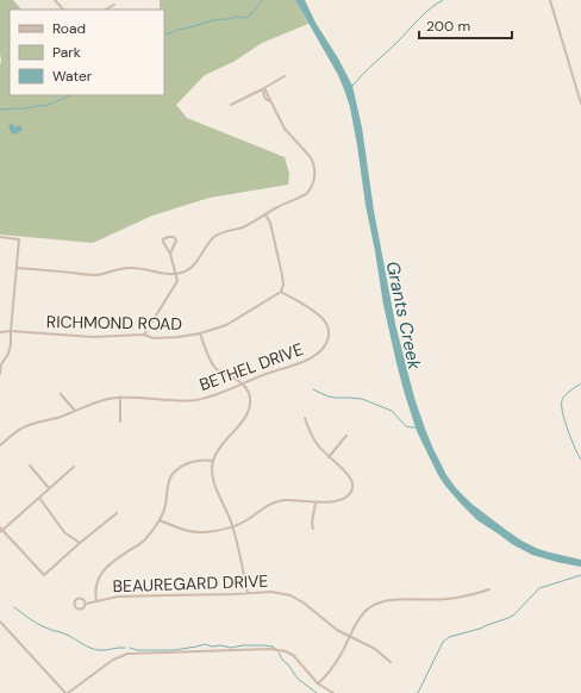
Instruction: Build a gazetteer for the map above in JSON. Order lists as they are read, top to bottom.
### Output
{
  "streets": {
    "street": ["RICHMOND ROAD", "BETHEL DRIVE", "BEAUREGARD DRIVE"]
  },
  "crossings": [
    ["RICHMOND ROAD", "BETHEL DRIVE"]
  ],
  "water": ["Grants Creek"],
  "legend": ["Road", "Park", "Water"],
  "scale_bar": "200 m"
}
